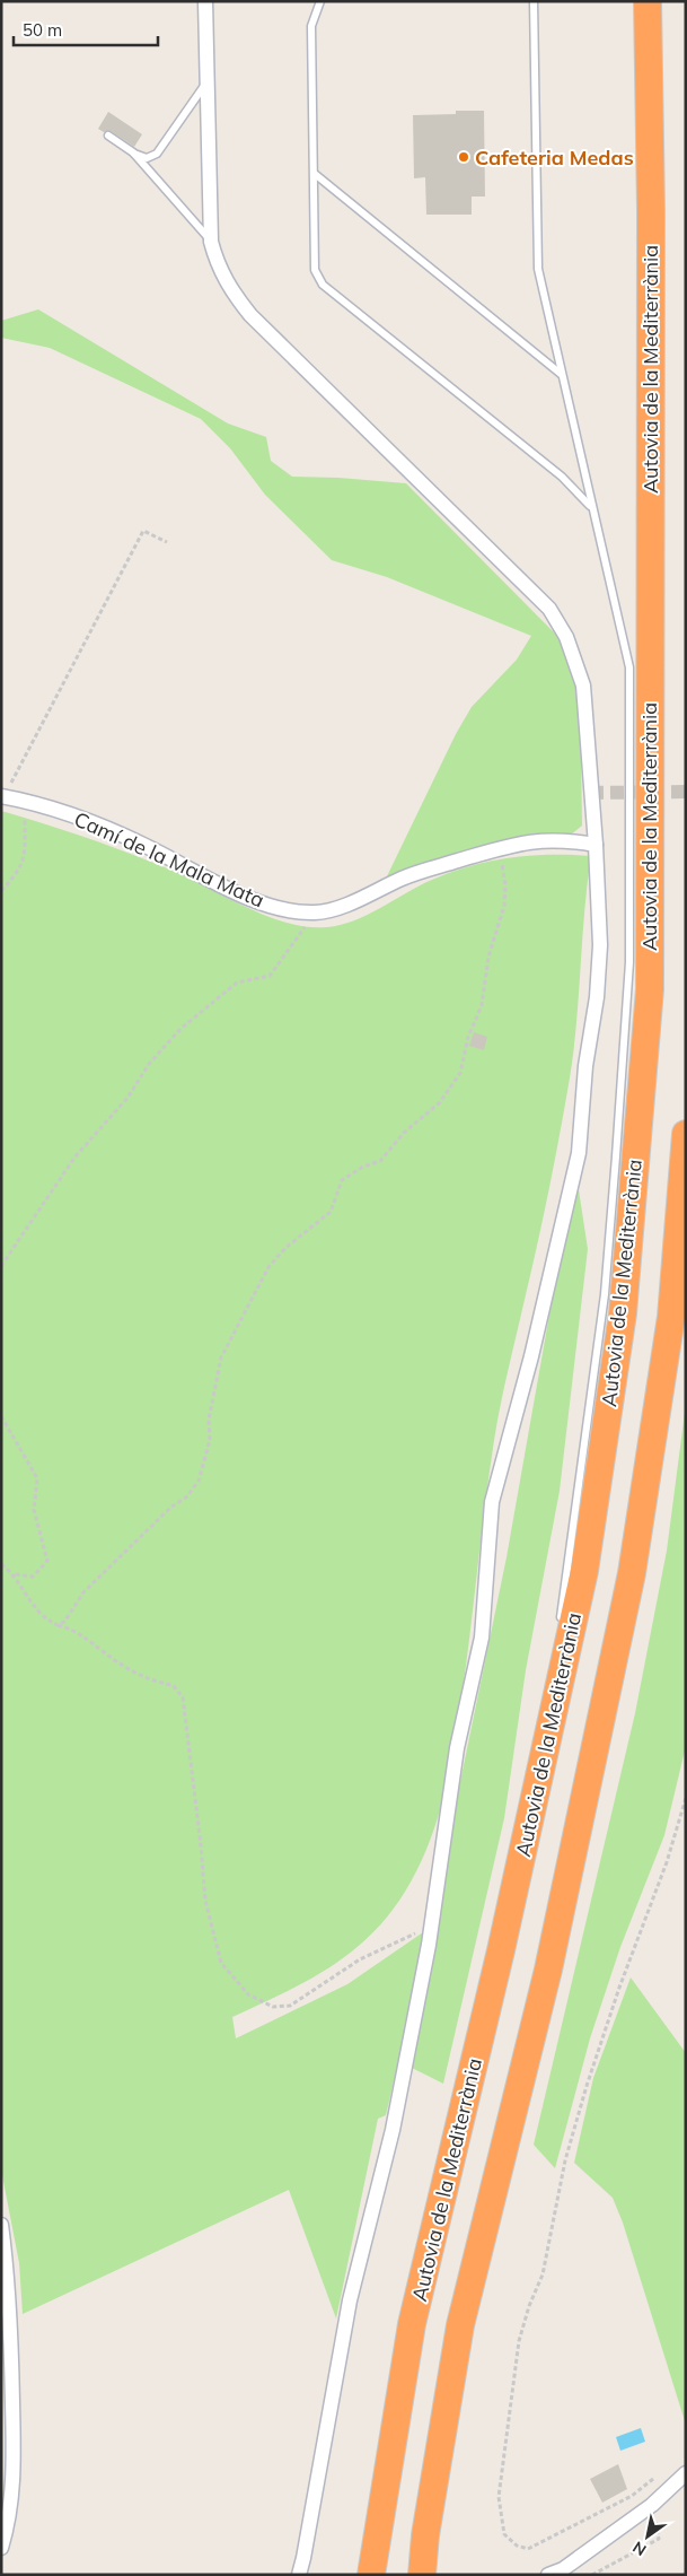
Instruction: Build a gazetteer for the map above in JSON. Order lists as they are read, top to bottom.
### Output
{
  "streets": {
    "highway": ["Autovia de la Mediterrània"],
    "street": ["Camí de la Mala Mata"]
  },
  "places": ["Cafeteria Medas"],
  "scale_bar": "50 m",
  "north": "bottom left"
}
